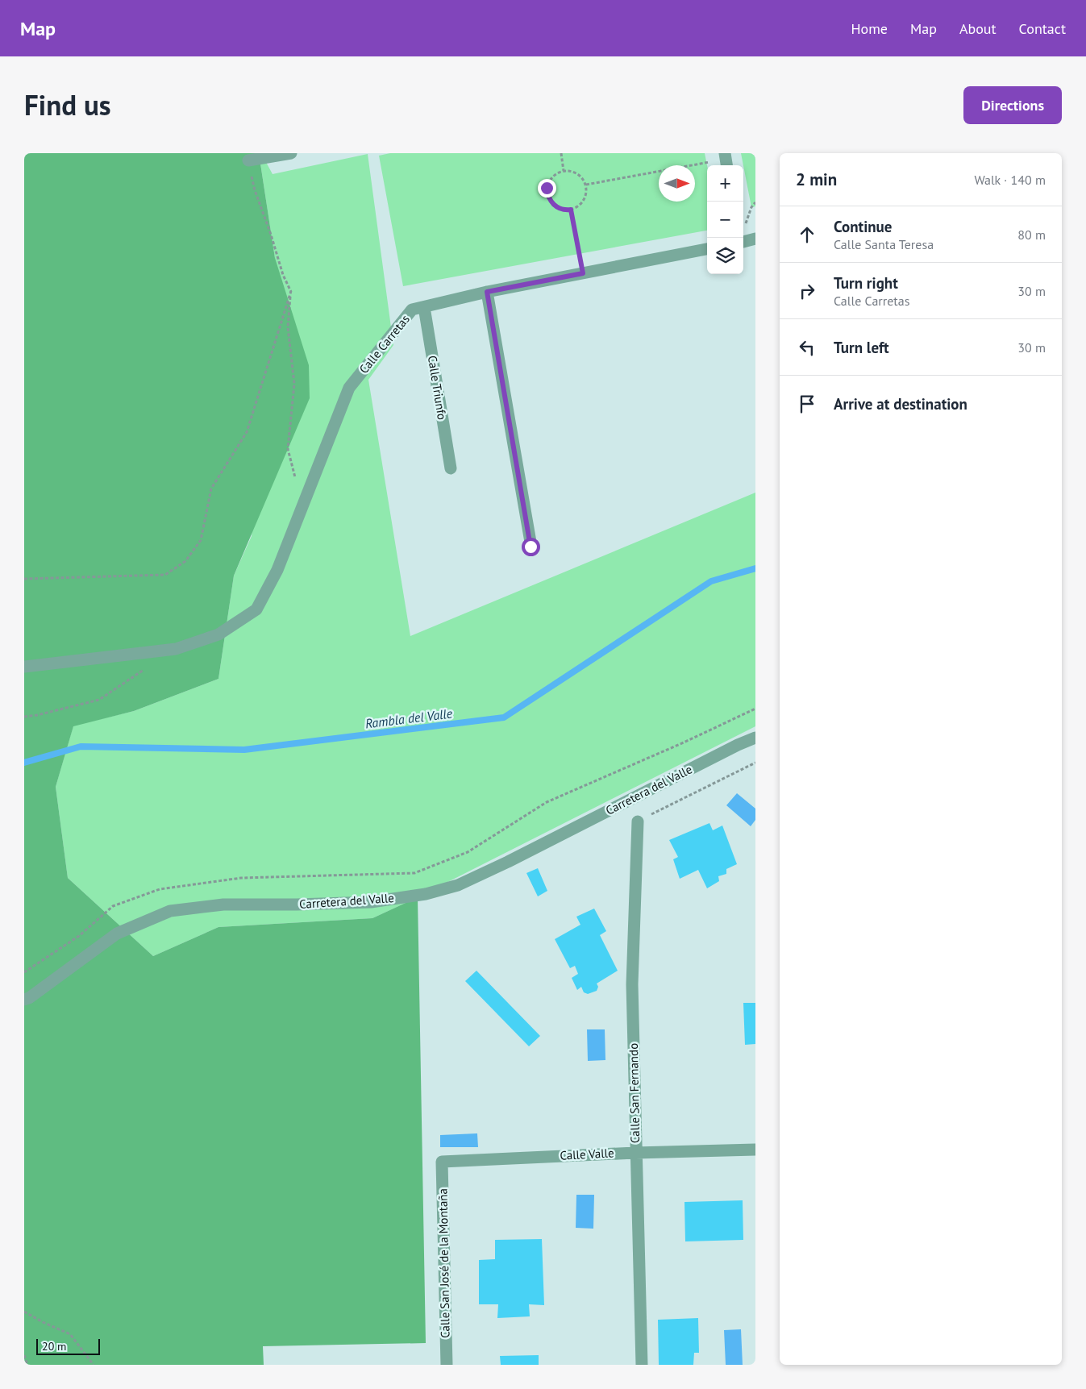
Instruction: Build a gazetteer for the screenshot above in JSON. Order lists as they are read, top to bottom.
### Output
{
  "streets": {
    "street": [
      "Calle Carretas",
      "Calle Triunfo",
      "Carretera del Valle",
      "Calle San Fernando",
      "Calle Valle",
      "Calle San José de la Montaña"
    ]
  },
  "crossings": [
    ["Calle Carretas", "Calle Triunfo"],
    ["Calle San Fernando", "Calle Valle"],
    ["Calle Valle", "Calle San José de la Montaña"]
  ],
  "water": ["Rambla del Valle"],
  "scale_bar": "20 m",
  "north": "right",
  "page": {
    "header": "Map",
    "nav": [
      "Home",
      "Map",
      "About",
      "Contact"
    ],
    "title": "Find us",
    "buttons": "Directions",
    "heading": ["2 min", "Walk · 140 m"],
    "map_buttons": ["+", "−"],
    "list": [
      ["Continue", "Calle Santa Teresa", "80 m"],
      ["Turn right", "Calle Carretas", "30 m"],
      ["Turn left", "30 m"],
      "Arrive at destination"
    ],
    "scale": "20 m"
  }
}
